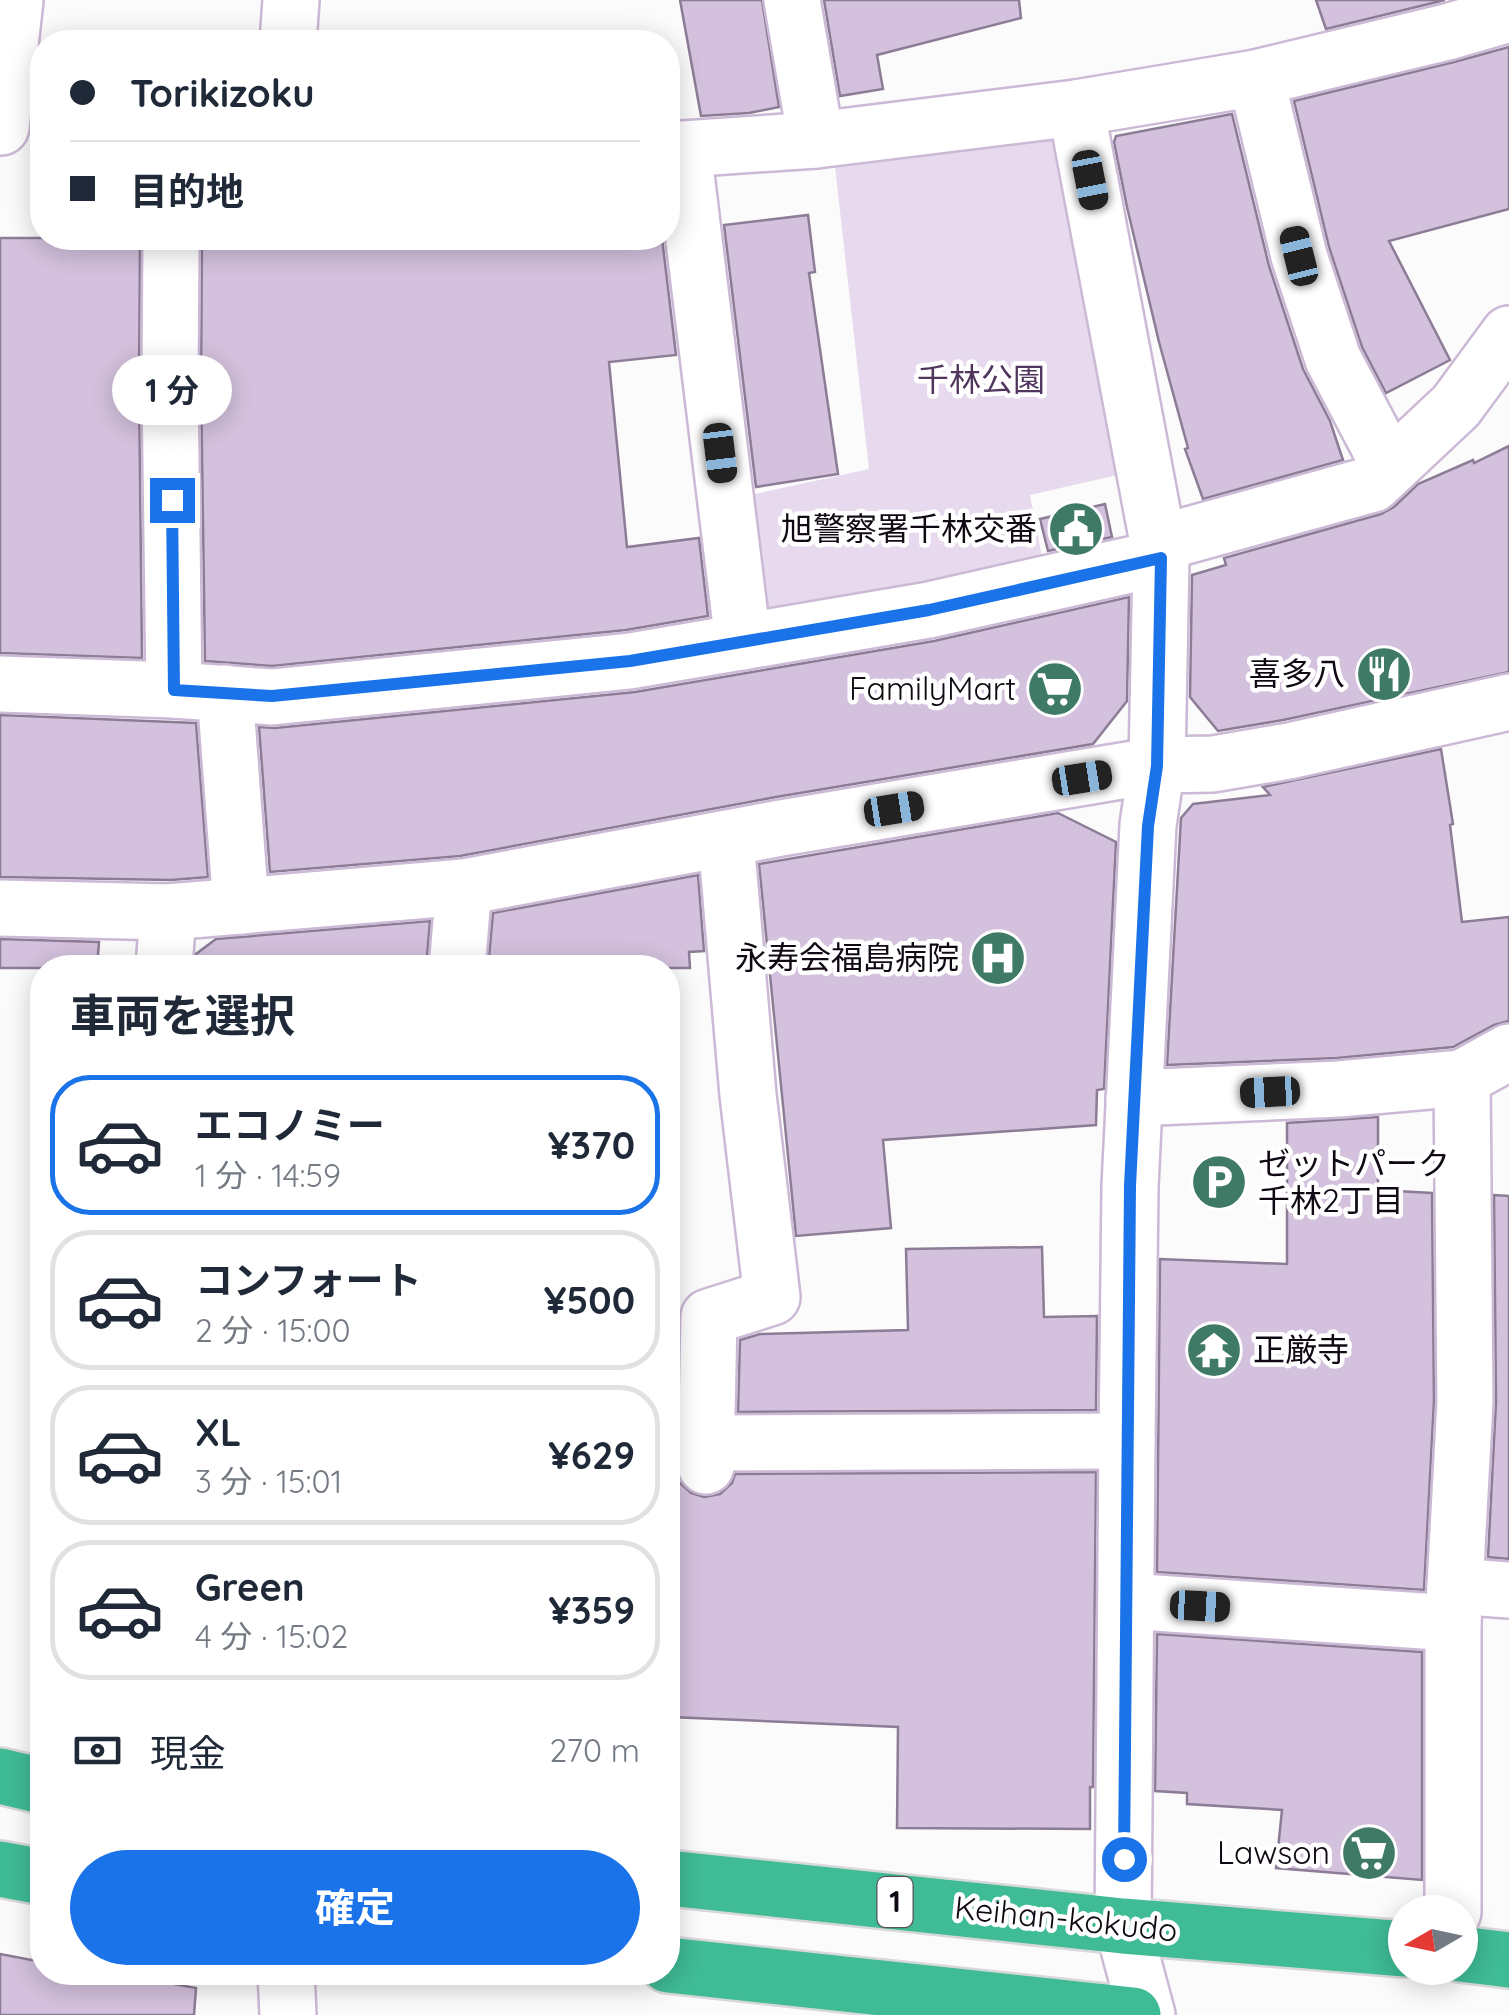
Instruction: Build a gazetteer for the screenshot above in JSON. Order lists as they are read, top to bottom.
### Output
{
  "streets": {
    "highway": ["1", "Keihan-kokudo"]
  },
  "parks": ["千林公園"],
  "places": {
    "public building": ["旭警察署千林交番"],
    "restaurant": ["喜多八"],
    "supermarket": ["FamilyMart", "Lawson"],
    "hospital": ["永寿会福島病院"],
    "parking": ["ゼットパーク 千林2丁目"],
    "temple": ["正厳寺"]
  },
  "north": "left",
  "page": {
    "banner": ["Torikizoku", "目的地"],
    "bubble": "1 分",
    "heading": "車両を選択",
    "list": [
      {
        "name": "エコノミー",
        "note": "1 分 · 14:59",
        "value": "¥370"
      },
      {
        "name": "コンフォート",
        "note": "2 分 · 15:00",
        "value": "¥500"
      },
      {
        "name": "XL",
        "note": "3 分 · 15:01",
        "value": "¥629"
      },
      {
        "name": "Green",
        "note": "4 分 · 15:02",
        "value": "¥359"
      }
    ],
    "pay": ["現金", "270 m"],
    "buttons": "確定"
  }
}
